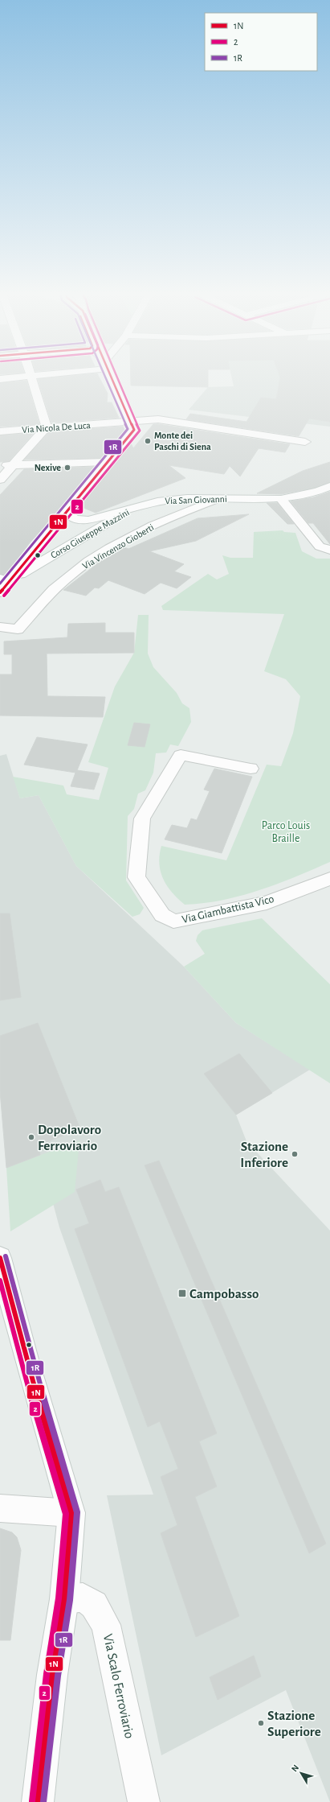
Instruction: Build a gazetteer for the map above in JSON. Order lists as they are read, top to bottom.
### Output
{
  "streets": {
    "street": [
      "Via Nicola De Luca",
      "Via San Giovanni",
      "Corso Giuseppe Mazzini",
      "Via Vincenzo Gioberti",
      "Via Giambattista Vico",
      "Via Scalo Ferroviario"
    ]
  },
  "crossings": [
    ["Via Nicola De Luca", "Corso Giuseppe Mazzini"],
    ["Via San Giovanni", "Corso Giuseppe Mazzini"],
    ["Via San Giovanni", "Via Vincenzo Gioberti"]
  ],
  "parks": ["Parco Louis Braille"],
  "places": {
    "other": [
      "Monte dei Paschi di Siena",
      "Nexive",
      "Dopolavoro Ferroviario",
      "Stazione Inferiore",
      "Stazione Superiore"
    ],
    "transit": ["Campobasso"]
  },
  "lines": ["transit line 1N", "transit line 2", "transit line 1R"],
  "legend": ["1N", "2", "1R"],
  "north": "top left"
}
